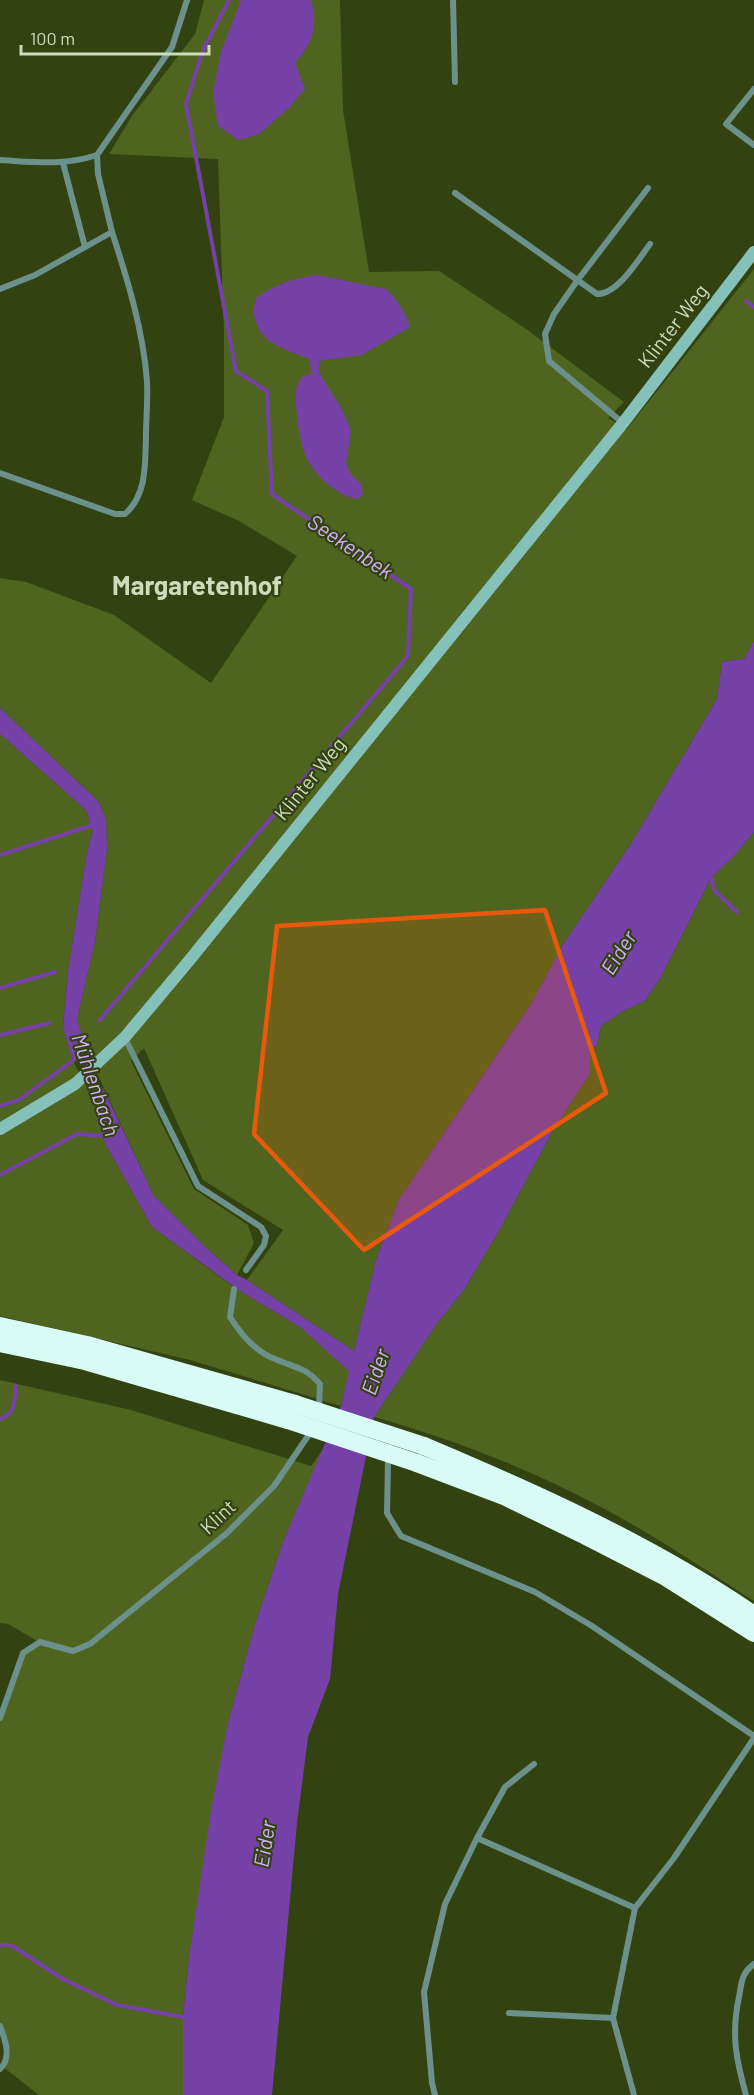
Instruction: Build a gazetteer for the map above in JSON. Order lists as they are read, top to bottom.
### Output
{
  "streets": {
    "street": ["Klinter Weg", "Klint"]
  },
  "districts": ["Margaretenhof"],
  "water": ["Seekenbek", "Eider", "Mühlenbach"],
  "scale_bar": "100 m"
}
